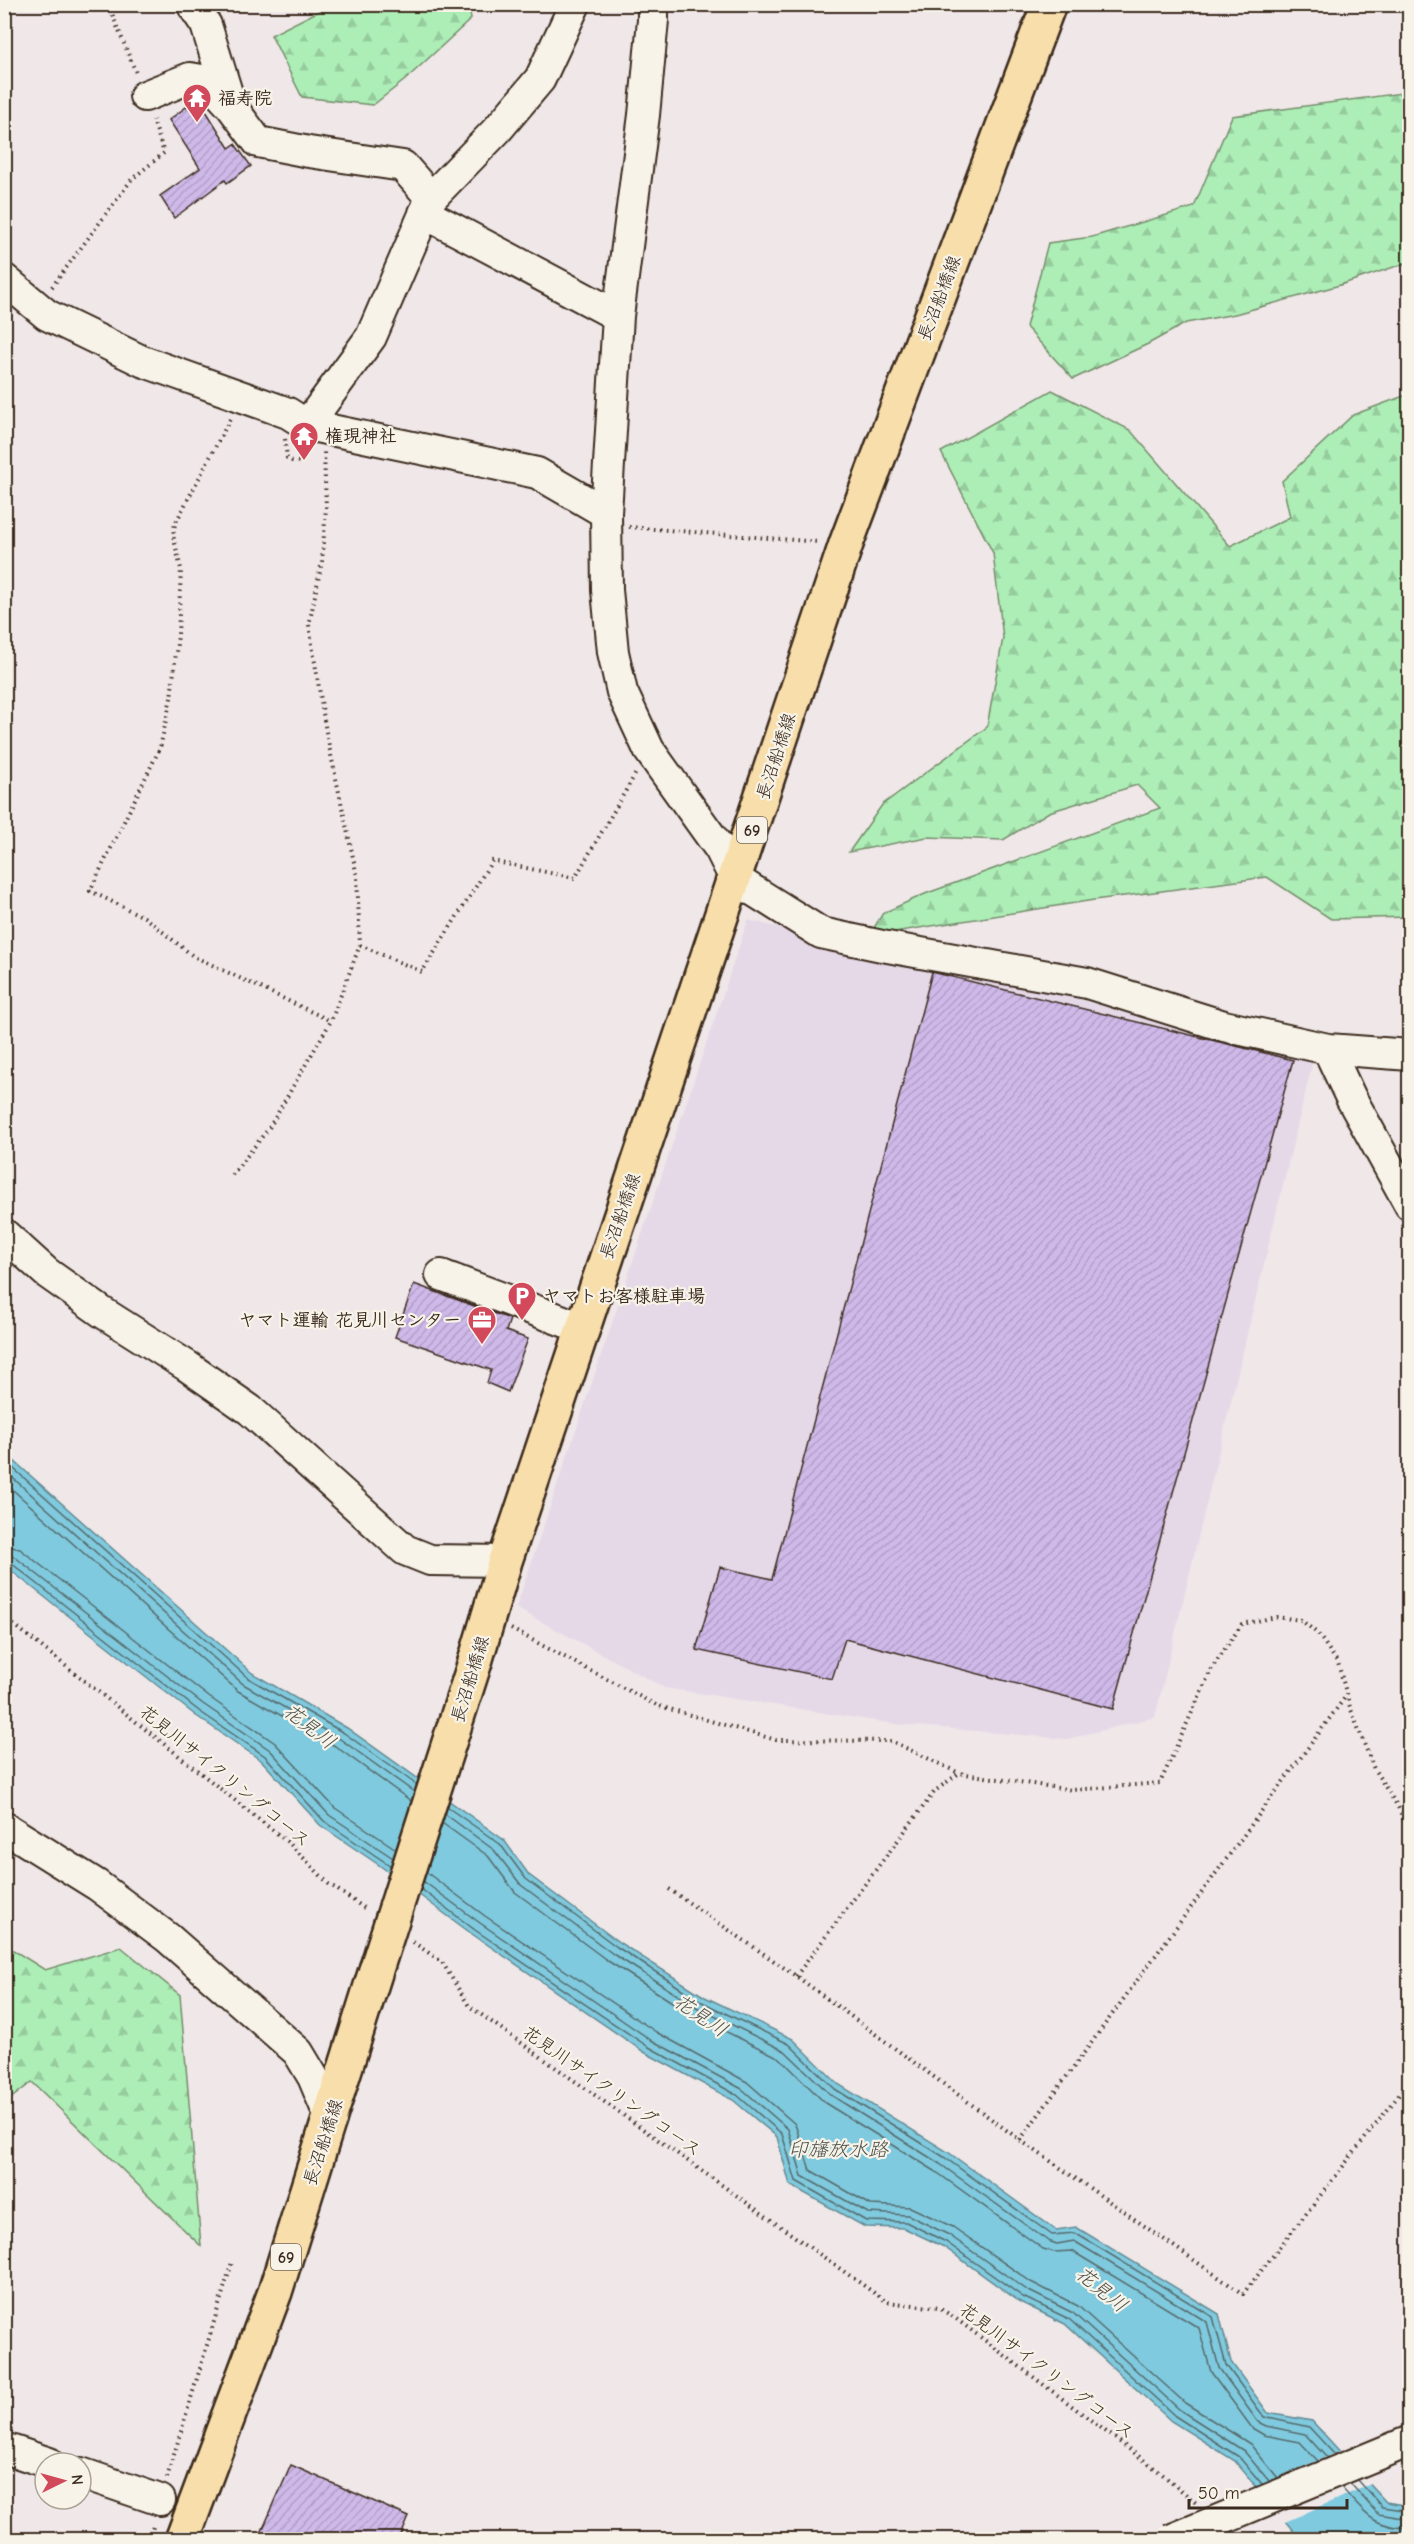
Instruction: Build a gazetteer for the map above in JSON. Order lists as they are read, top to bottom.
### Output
{
  "streets": {
    "main road": ["長沼船橋線", "69"],
    "path": ["花見川サイクリングコース"]
  },
  "water": ["花見川", "印旛放水路"],
  "places": {
    "temple": ["福寿院", "権現神社"],
    "parking": ["ヤマトお客様駐車場"],
    "office": ["ヤマト運輸 花見川センター"]
  },
  "scale_bar": "50 m",
  "north": "right"
}
